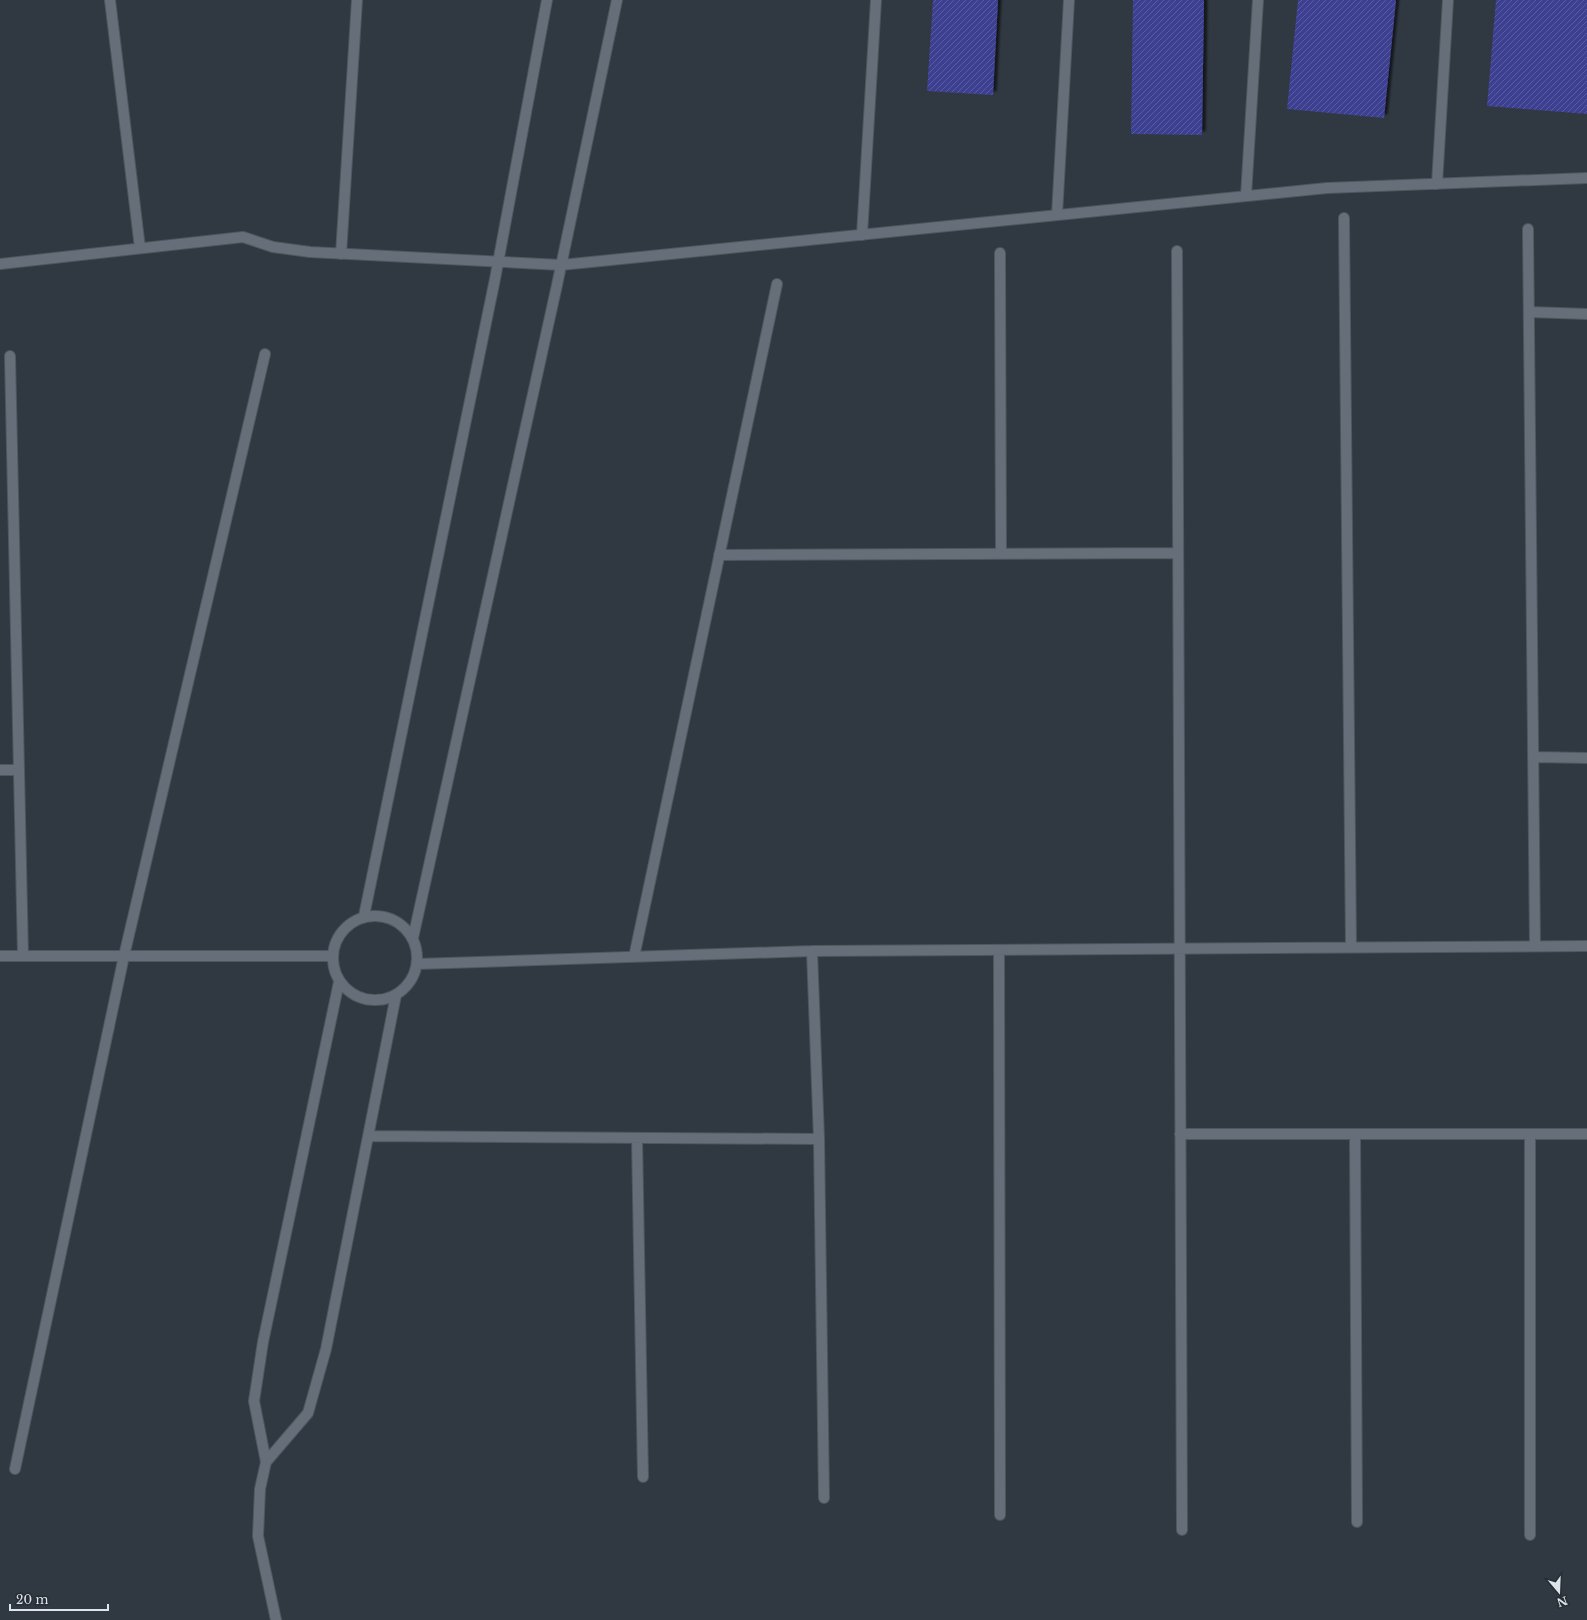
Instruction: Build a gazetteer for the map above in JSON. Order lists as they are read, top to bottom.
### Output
{
  "scale_bar": "20 m",
  "north": "bottom"
}
